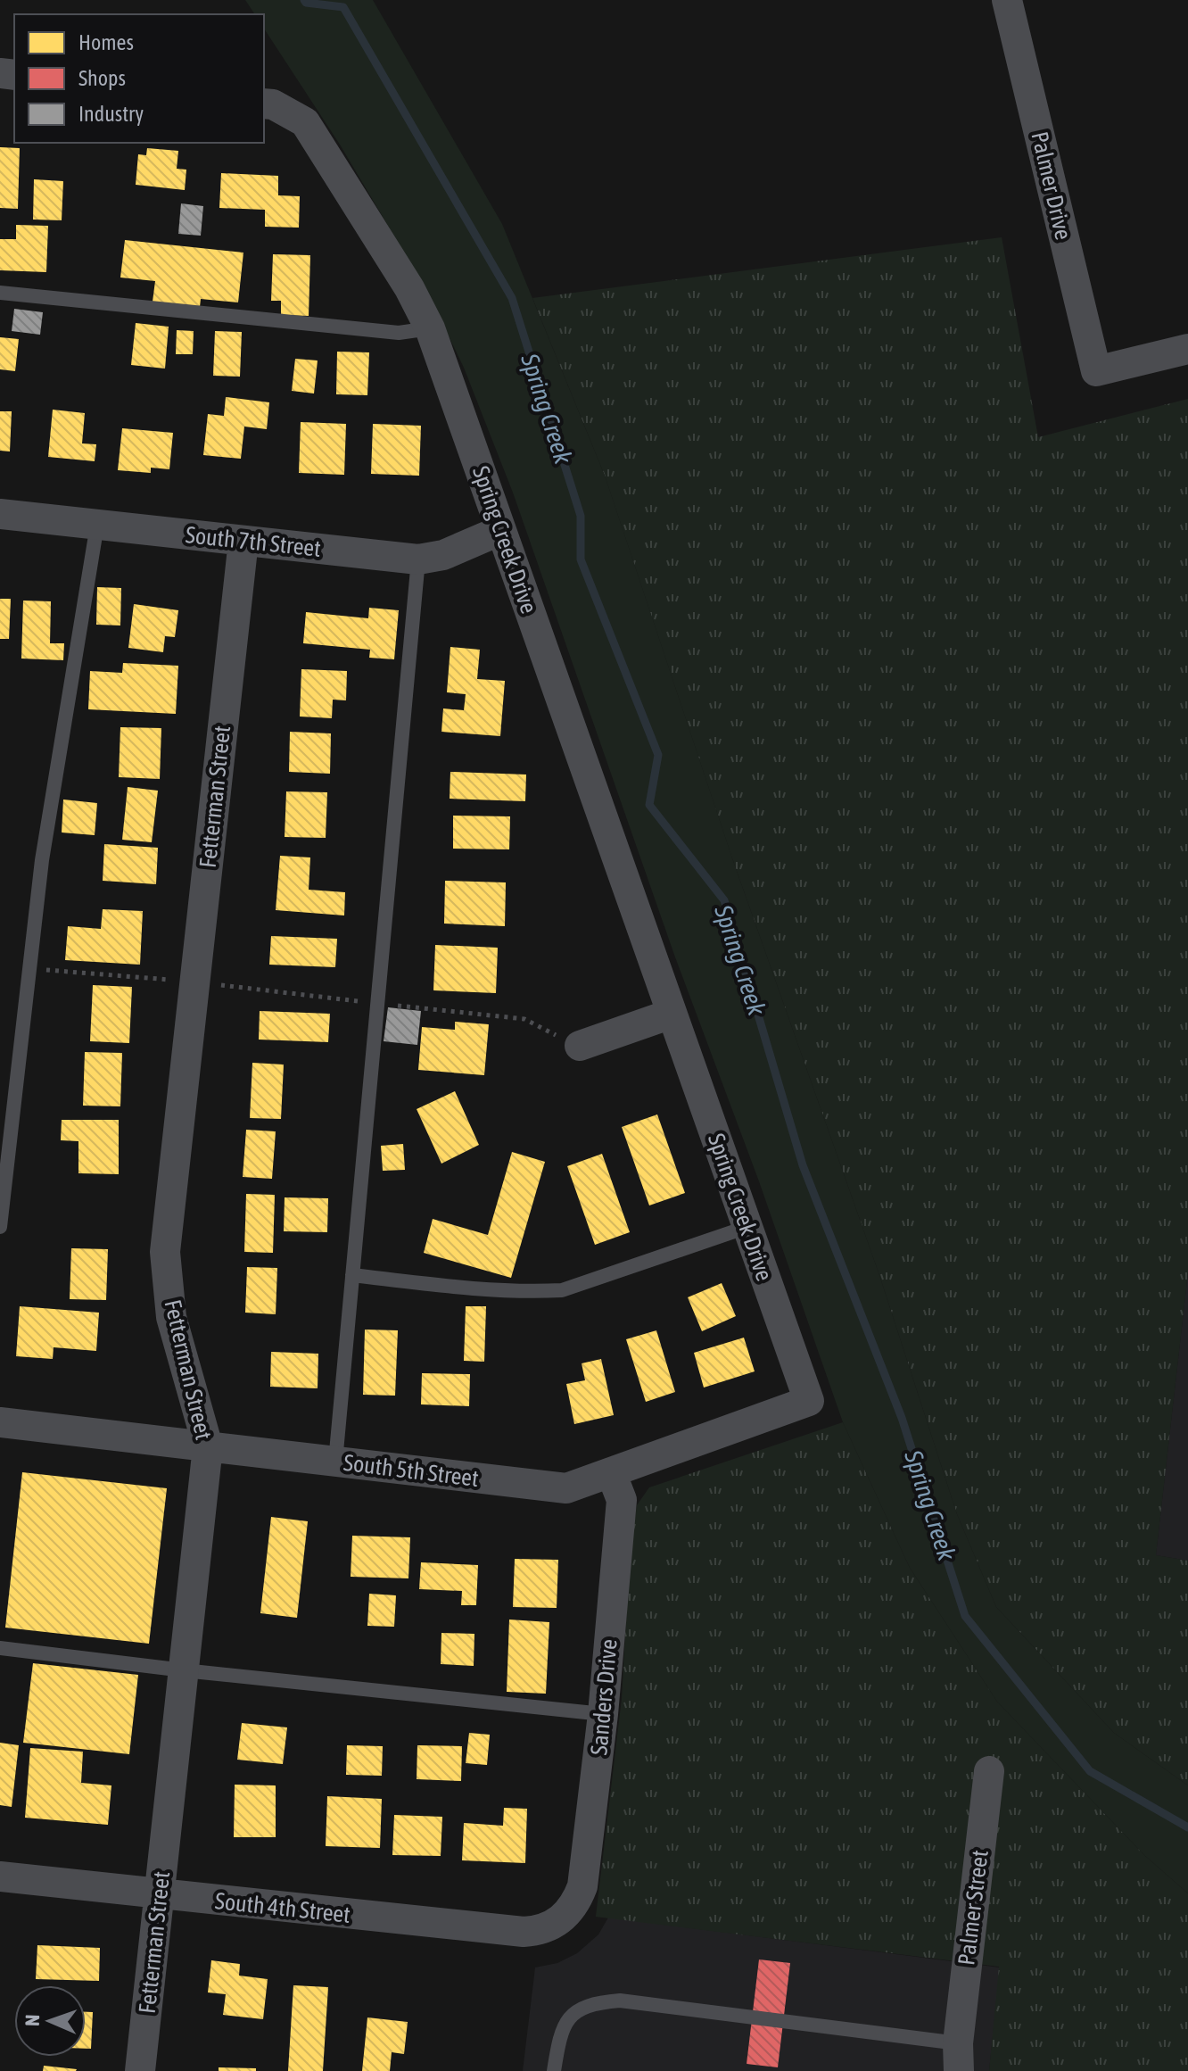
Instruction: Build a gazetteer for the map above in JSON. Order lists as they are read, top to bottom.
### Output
{
  "streets": {
    "street": [
      "Palmer Drive",
      "Spring Creek Drive",
      "South 7th Street",
      "Fetterman Street",
      "South 5th Street",
      "Sanders Drive",
      "South 4th Street",
      "Palmer Street"
    ]
  },
  "crossings": [
    ["Spring Creek Drive", "South 7th Street"],
    ["Spring Creek Drive", "South 5th Street"],
    ["South 7th Street", "Fetterman Street"],
    ["Fetterman Street", "South 5th Street"],
    ["Fetterman Street", "South 4th Street"],
    ["South 5th Street", "Sanders Drive"],
    ["Sanders Drive", "South 4th Street"]
  ],
  "water": ["Spring Creek"],
  "legend": ["Homes", "Shops", "Industry"],
  "north": "left"
}
